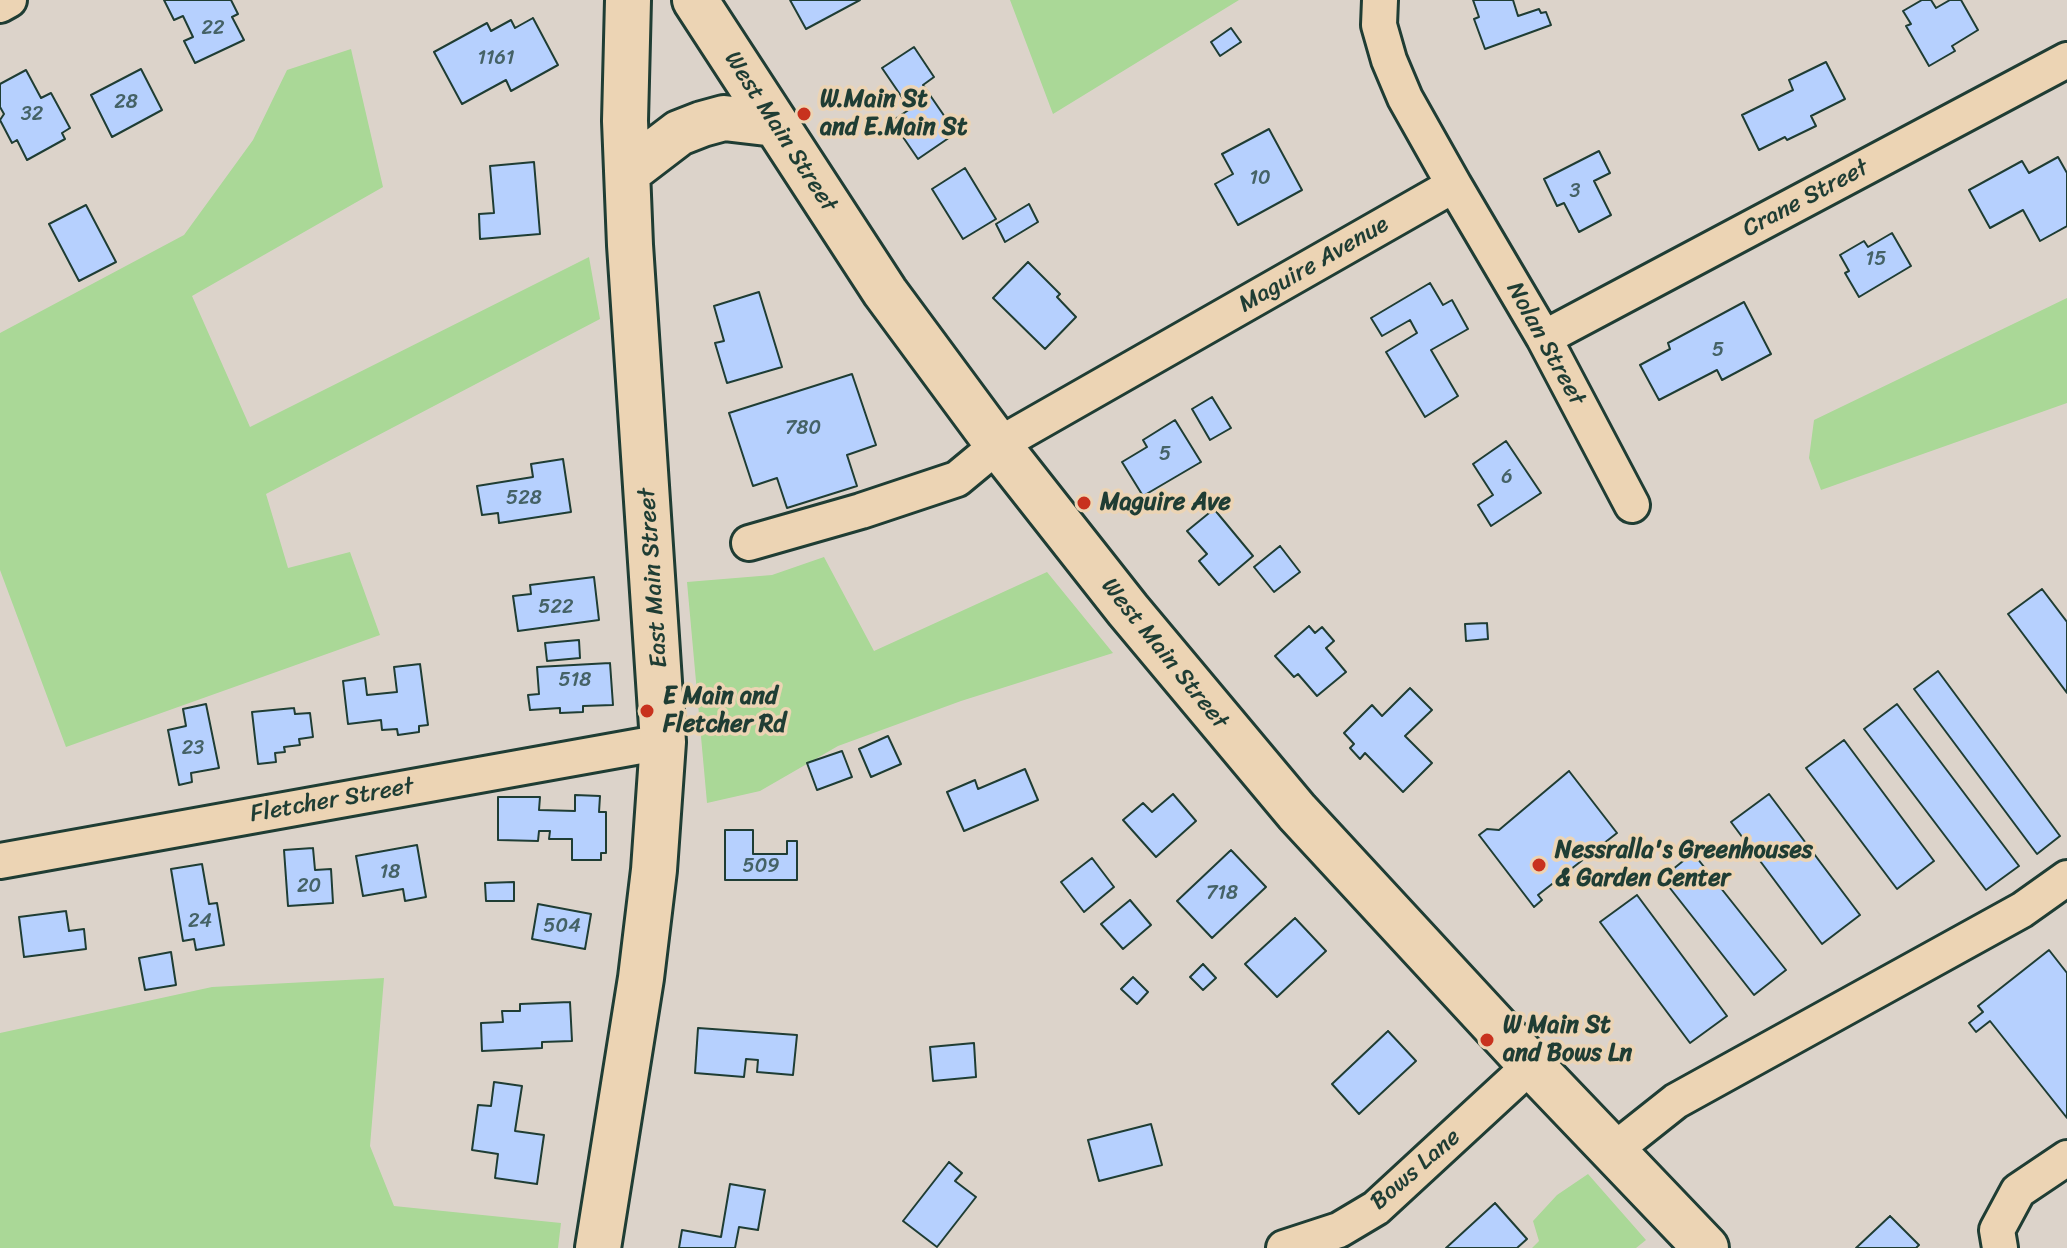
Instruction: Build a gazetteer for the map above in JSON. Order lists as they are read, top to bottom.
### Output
{
  "streets": {
    "main road": ["West Main Street", "East Main Street"],
    "street": [
      "Crane Street",
      "Maguire Avenue",
      "Nolan Street",
      "Fletcher Street",
      "Bows Lane"
    ]
  },
  "crossings": [
    ["West Main Street", "Maguire Avenue"],
    ["West Main Street", "Bows Lane"],
    ["Crane Street", "Nolan Street"],
    ["Maguire Avenue", "Nolan Street"],
    ["East Main Street", "Fletcher Street"]
  ],
  "places": [
    "W.Main St and E.Main St",
    "Maguire Ave",
    "E Main and Fletcher Rd",
    "Nessralla's Greenhouses & Garden Center",
    "W Main St and Bows Ln"
  ],
  "house_numbers": [
    "22",
    "1161",
    "28",
    "32",
    "10",
    "3",
    "15",
    "5",
    "780",
    "5",
    "6",
    "528",
    "522",
    "518",
    "23",
    "509",
    "18",
    "20",
    "718",
    "24",
    "504"
  ]
}
